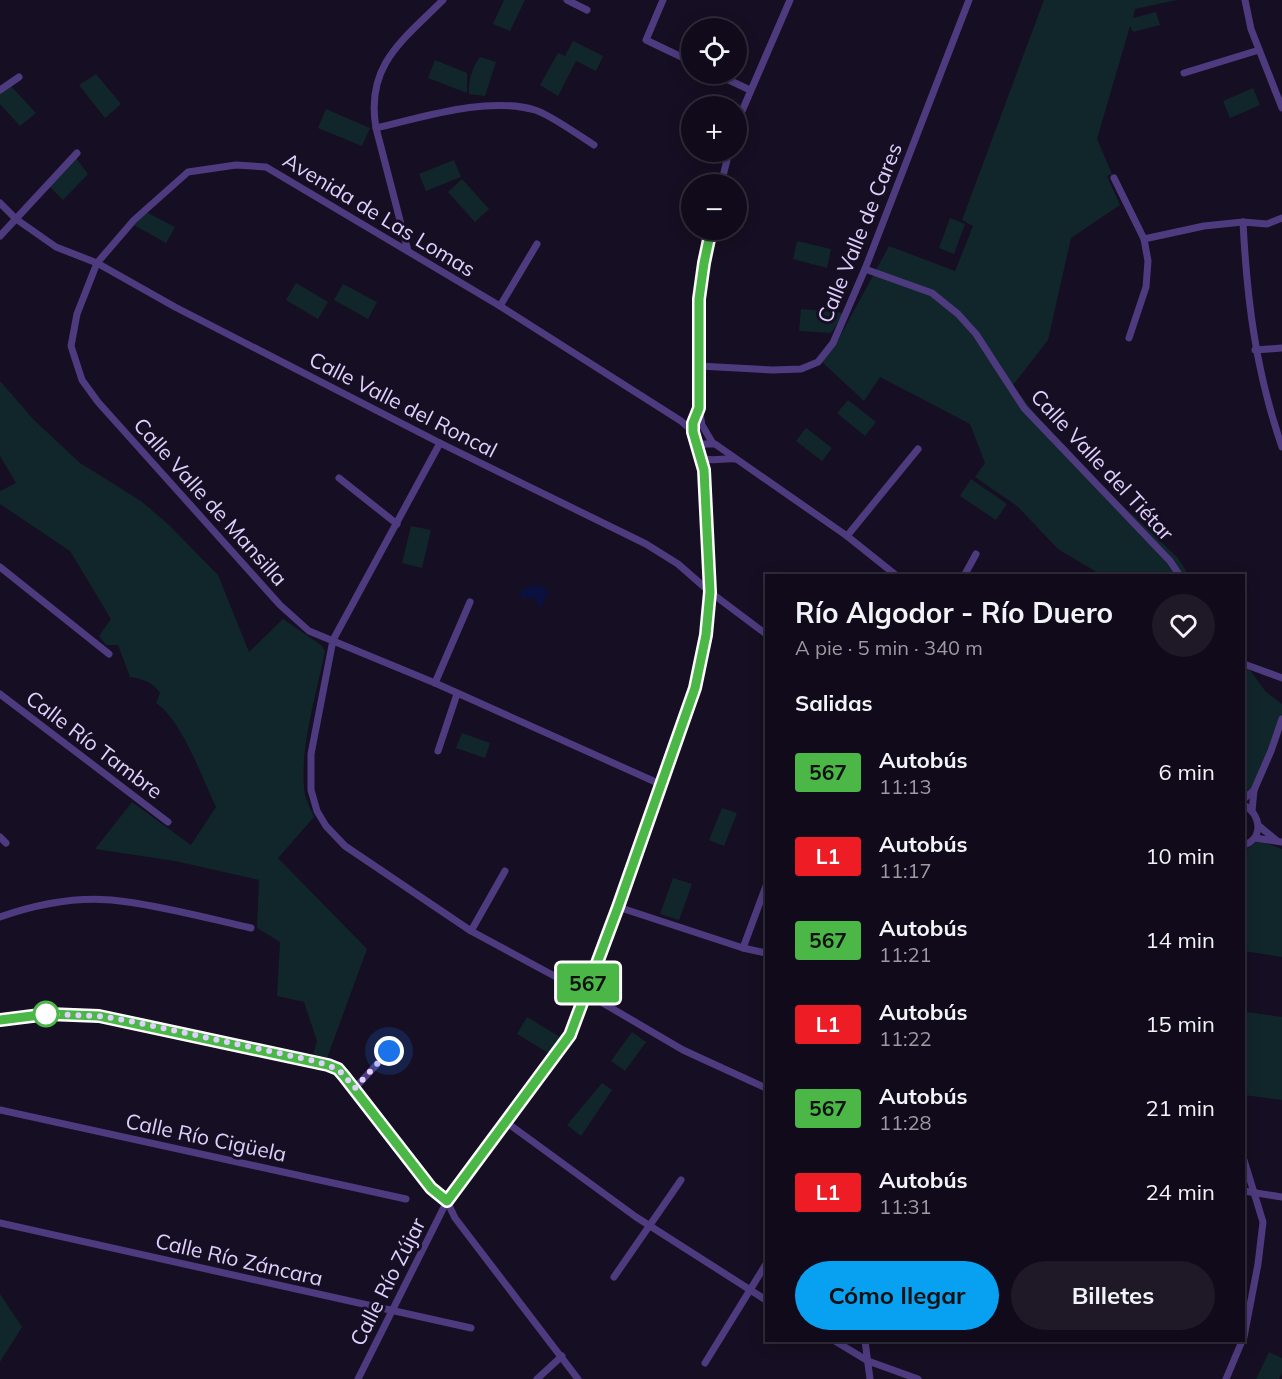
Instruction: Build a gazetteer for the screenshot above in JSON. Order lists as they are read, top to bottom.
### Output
{
  "streets": {
    "street": [
      "Avenida de Las Lomas",
      "Calle Valle de Cares",
      "Calle Valle del Roncal",
      "Calle Valle del Tiétar",
      "Calle Valle de Mansilla",
      "Calle Río Tambre",
      "Calle Río Cigüela",
      "Calle Río Záncara",
      "Calle Río Zújar"
    ]
  },
  "crossings": [
    ["Avenida de Las Lomas", "Calle Valle del Roncal"],
    ["Avenida de Las Lomas", "Calle Valle de Mansilla"],
    ["Calle Valle de Cares", "Calle Valle del Tiétar"],
    ["Calle Valle del Roncal", "Calle Valle de Mansilla"],
    ["Calle Valle del Roncal", "Calle Río Zújar"],
    ["Calle Valle de Mansilla", "Calle Río Zújar"],
    ["Calle Río Záncara", "Calle Río Zújar"]
  ],
  "lines": ["bus line 567"],
  "page": {
    "on_map": "567",
    "map_buttons": ["+", "−"],
    "heading": [
      ["Río Algodor - Río Duero", "A pie · 5 min · 340 m"],
      "Salidas"
    ],
    "list": [
      {
        "mark": "567",
        "name": "Autobús",
        "note": "11:13",
        "value": "6 min"
      },
      {
        "mark": "L1",
        "name": "Autobús",
        "note": "11:17",
        "value": "10 min"
      },
      {
        "mark": "567",
        "name": "Autobús",
        "note": "11:21",
        "value": "14 min"
      },
      {
        "mark": "L1",
        "name": "Autobús",
        "note": "11:22",
        "value": "15 min"
      },
      {
        "mark": "567",
        "name": "Autobús",
        "note": "11:28",
        "value": "21 min"
      },
      {
        "mark": "L1",
        "name": "Autobús",
        "note": "11:31",
        "value": "24 min"
      }
    ],
    "buttons": ["Cómo llegar", "Billetes"]
  }
}
